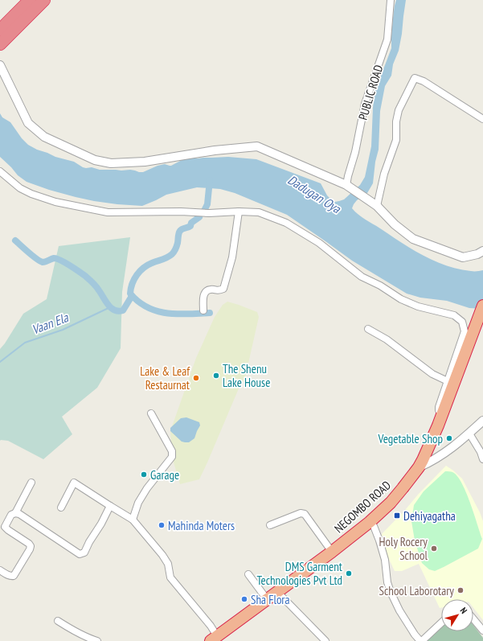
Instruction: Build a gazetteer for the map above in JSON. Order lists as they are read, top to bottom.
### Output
{
  "streets": {
    "highway": ["NEGOMBO ROAD"],
    "street": ["PUBLIC ROAD"]
  },
  "water": ["Dadugan Oya", "Vaan Ela"],
  "places": {
    "other": [
      "The Shenu Lake House",
      "Lake & Leaf Restaurnat",
      "Vegetable Shop",
      "Garage",
      "Mahinda Moters",
      "Holy Rocery School",
      "DMS Garment Technologies Pvt Ltd",
      "School Laborotary",
      "Sha Flora"
    ],
    "transit": ["Dehiyagatha"]
  },
  "north": "top right"
}
